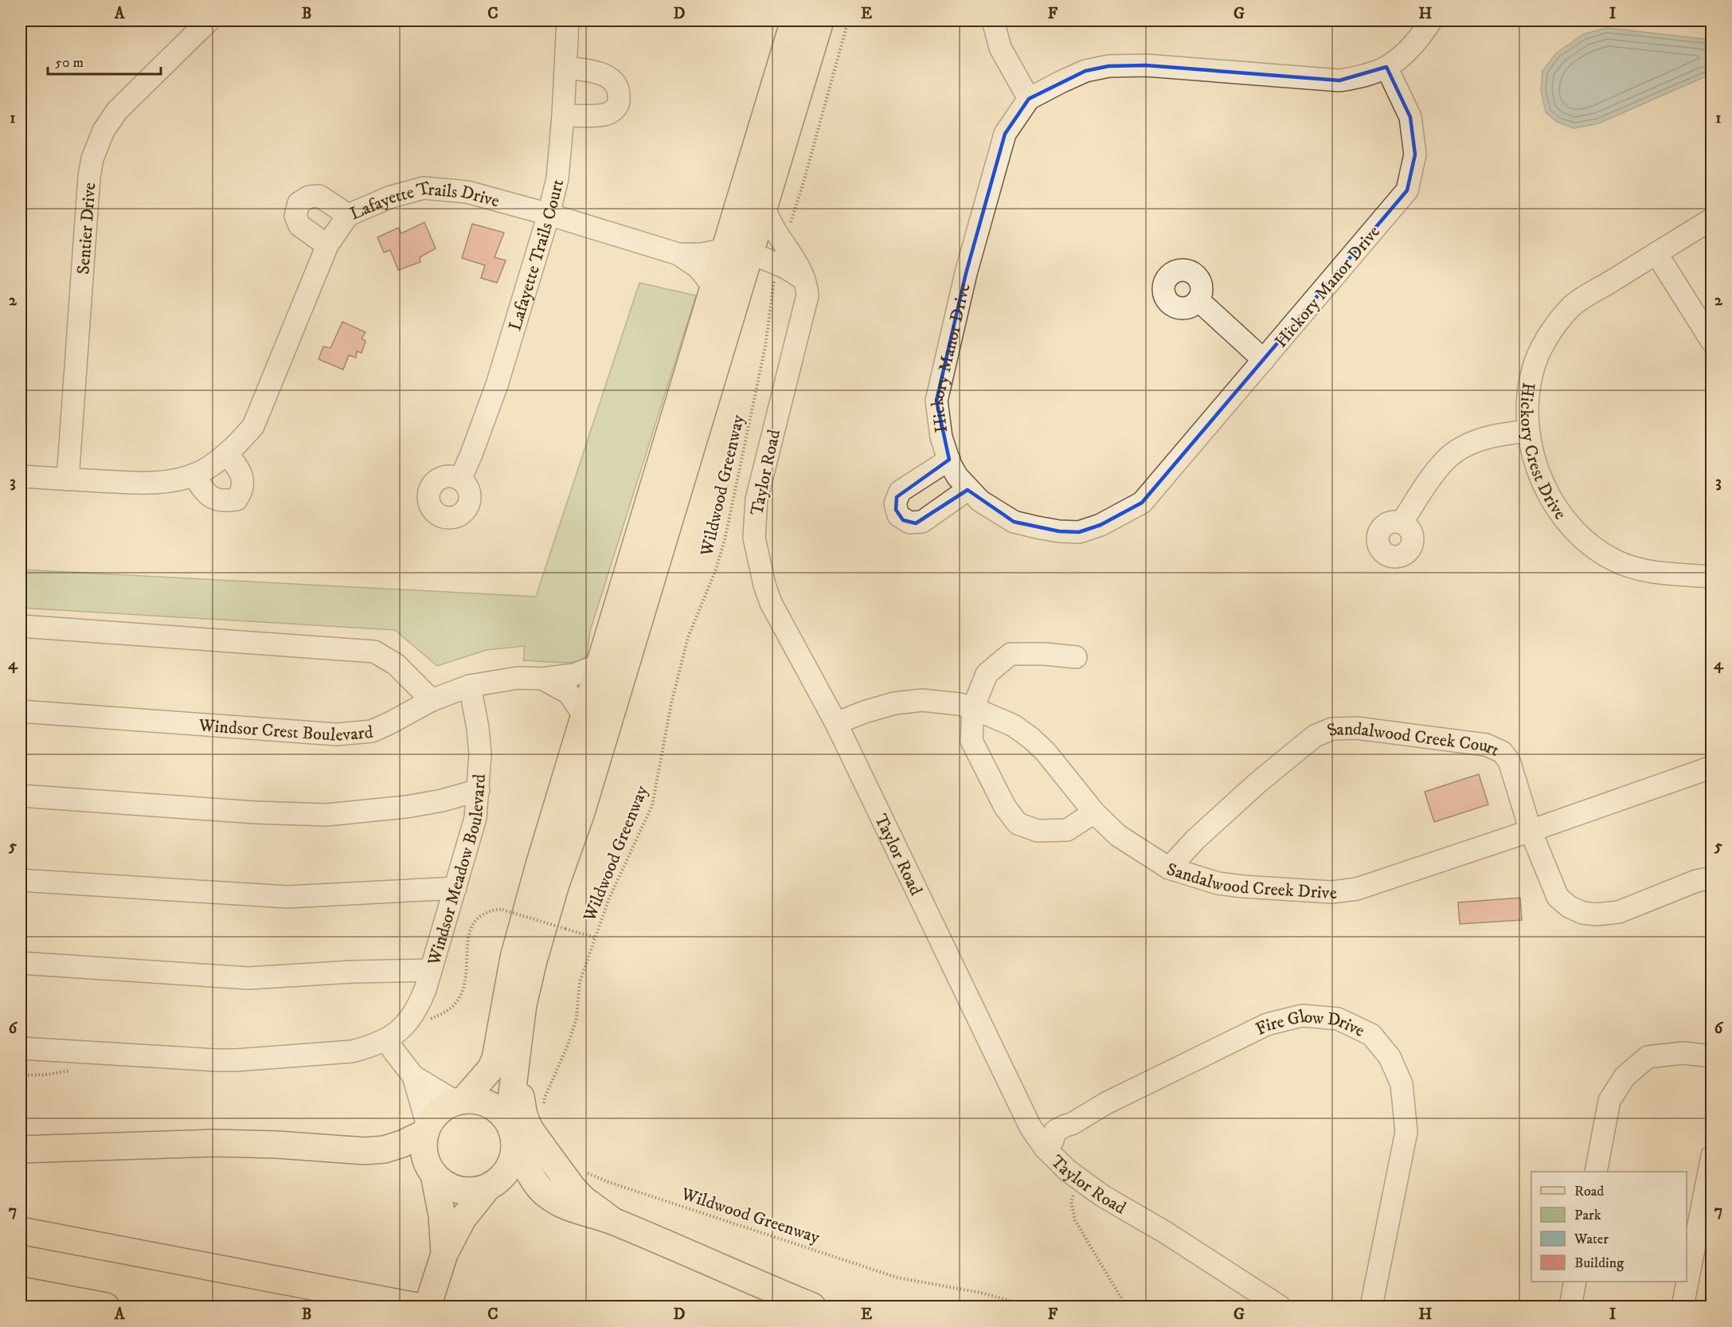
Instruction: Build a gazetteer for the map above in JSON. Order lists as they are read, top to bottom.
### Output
{
  "streets": {
    "street": [
      "Lafayette Trails Drive",
      "Sentier Drive",
      "Lafayette Trails Court",
      "Hickory Manor Drive",
      "Hickory Crest Drive",
      "Taylor Road",
      "Windsor Crest Boulevard",
      "Sandalwood Creek Court",
      "Windsor Meadow Boulevard",
      "Sandalwood Creek Drive",
      "Fire Glow Drive"
    ],
    "path": ["Wildwood Greenway"]
  },
  "crossings": [
    ["Lafayette Trails Drive", "Sentier Drive"],
    ["Lafayette Trails Drive", "Lafayette Trails Court"],
    ["Taylor Road", "Sandalwood Creek Drive"],
    ["Taylor Road", "Fire Glow Drive"],
    ["Windsor Crest Boulevard", "Windsor Meadow Boulevard"],
    ["Sandalwood Creek Court", "Sandalwood Creek Drive"]
  ],
  "legend": [
    "Road",
    "Park",
    "Water",
    "Building"
  ],
  "scale_bar": "50 m",
  "grid": {
    "columns": [
      "A",
      "B",
      "C",
      "D",
      "E",
      "F",
      "G",
      "H",
      "I"
    ],
    "rows": [
      "1",
      "2",
      "3",
      "4",
      "5",
      "6",
      "7"
    ]
  }
}
